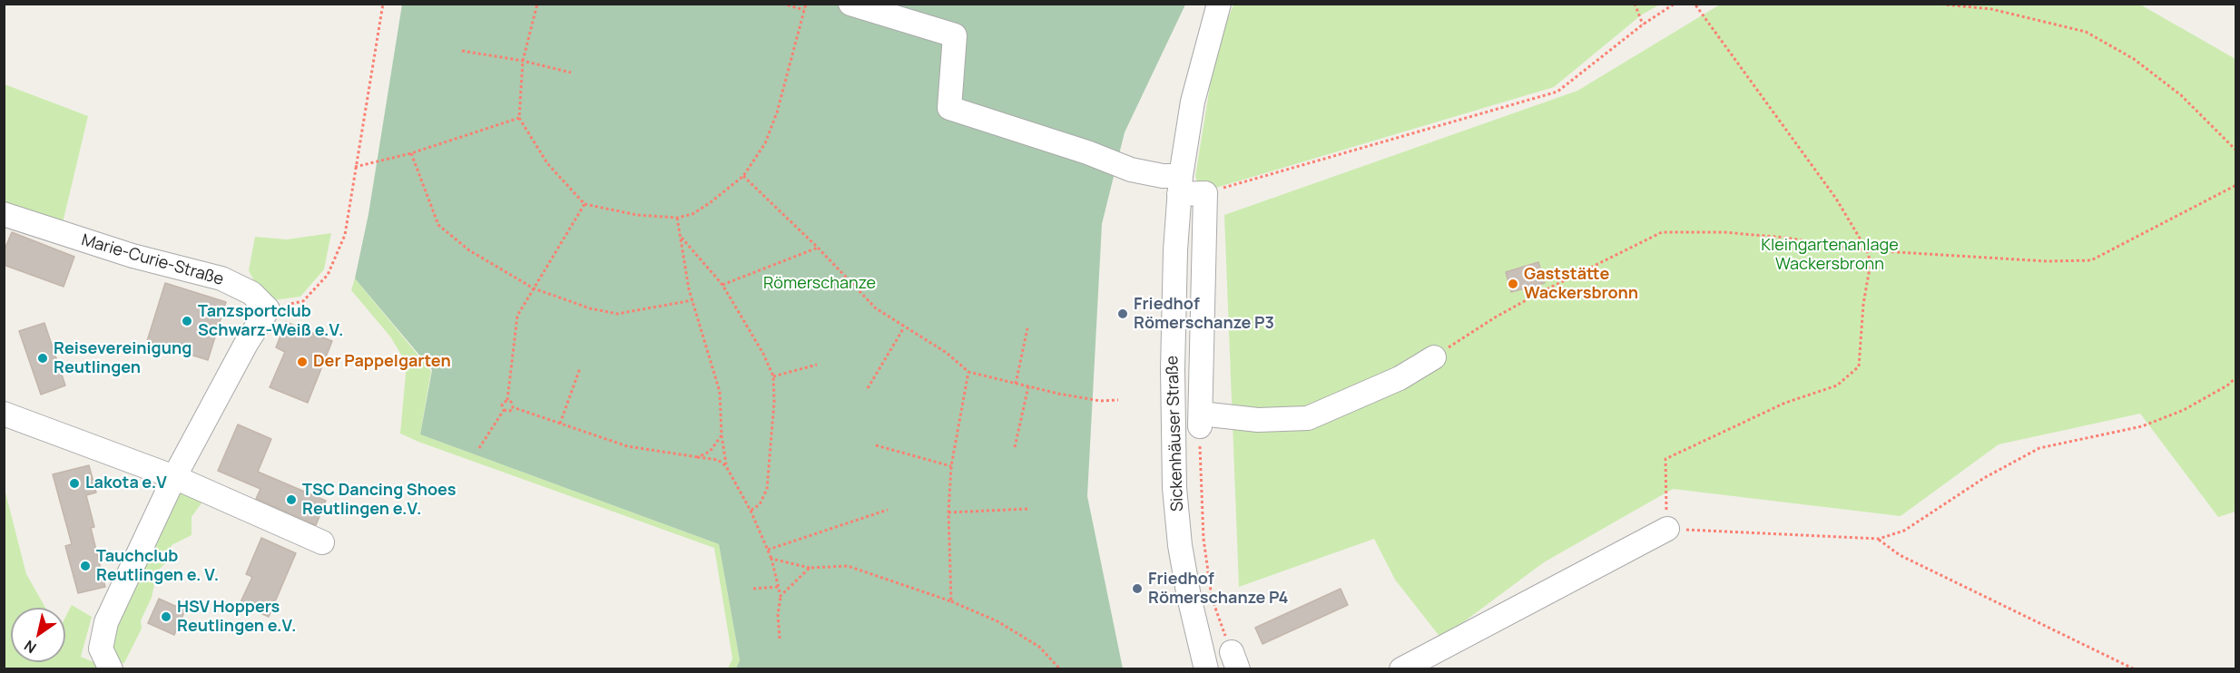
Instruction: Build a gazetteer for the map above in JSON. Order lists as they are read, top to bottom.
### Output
{
  "streets": {
    "street": ["Marie-Curie-Straße", "Sickenhäuser Straße"]
  },
  "parks": ["Kleingartenanlage Wackersbronn", "Römerschanze"],
  "places": [
    "Gaststätte Wackersbronn",
    "Friedhof Römerschanze P3",
    "Tanzsportclub Schwarz-Weiß e.V.",
    "Reisevereinigung Reutlingen",
    "Der Pappelgarten",
    "Lakota e.V",
    "TSC Dancing Shoes Reutlingen e.V.",
    "Tauchclub Reutlingen e. V.",
    "Friedhof Römerschanze P4",
    "HSV Hoppers Reutlingen e.V."
  ],
  "north": "bottom left"
}
